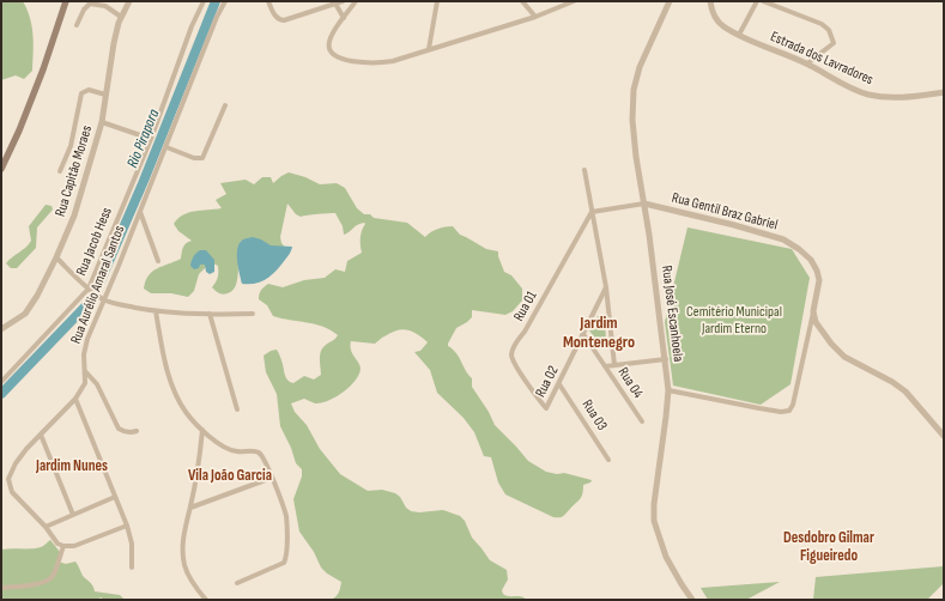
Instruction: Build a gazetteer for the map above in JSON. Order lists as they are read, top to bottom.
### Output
{
  "streets": {
    "street": [
      "Estrada dos Lavradores",
      "Rua Capitão Moraes",
      "Rua Gentil Braz Gabriel",
      "Rua Jacob Hess",
      "Rua Aurélio Amaral Santos",
      "Rua 01",
      "Rua José Escanhoela",
      "Rua 02",
      "Rua 04",
      "Rua 03"
    ]
  },
  "crossings": [
    ["Rua Gentil Braz Gabriel", "Rua José Escanhoela"],
    ["Rua 01", "Rua 02"],
    ["Rua 02", "Rua 04"],
    ["Rua 02", "Rua 03"]
  ],
  "districts": [
    "Jardim Montenegro",
    "Jardim Nunes",
    "Vila João Garcia",
    "Desdobro Gilmar Figueiredo"
  ],
  "water": ["Rio Pirapora"],
  "parks": ["Cemitério Municipal Jardim Eterno"]
}
